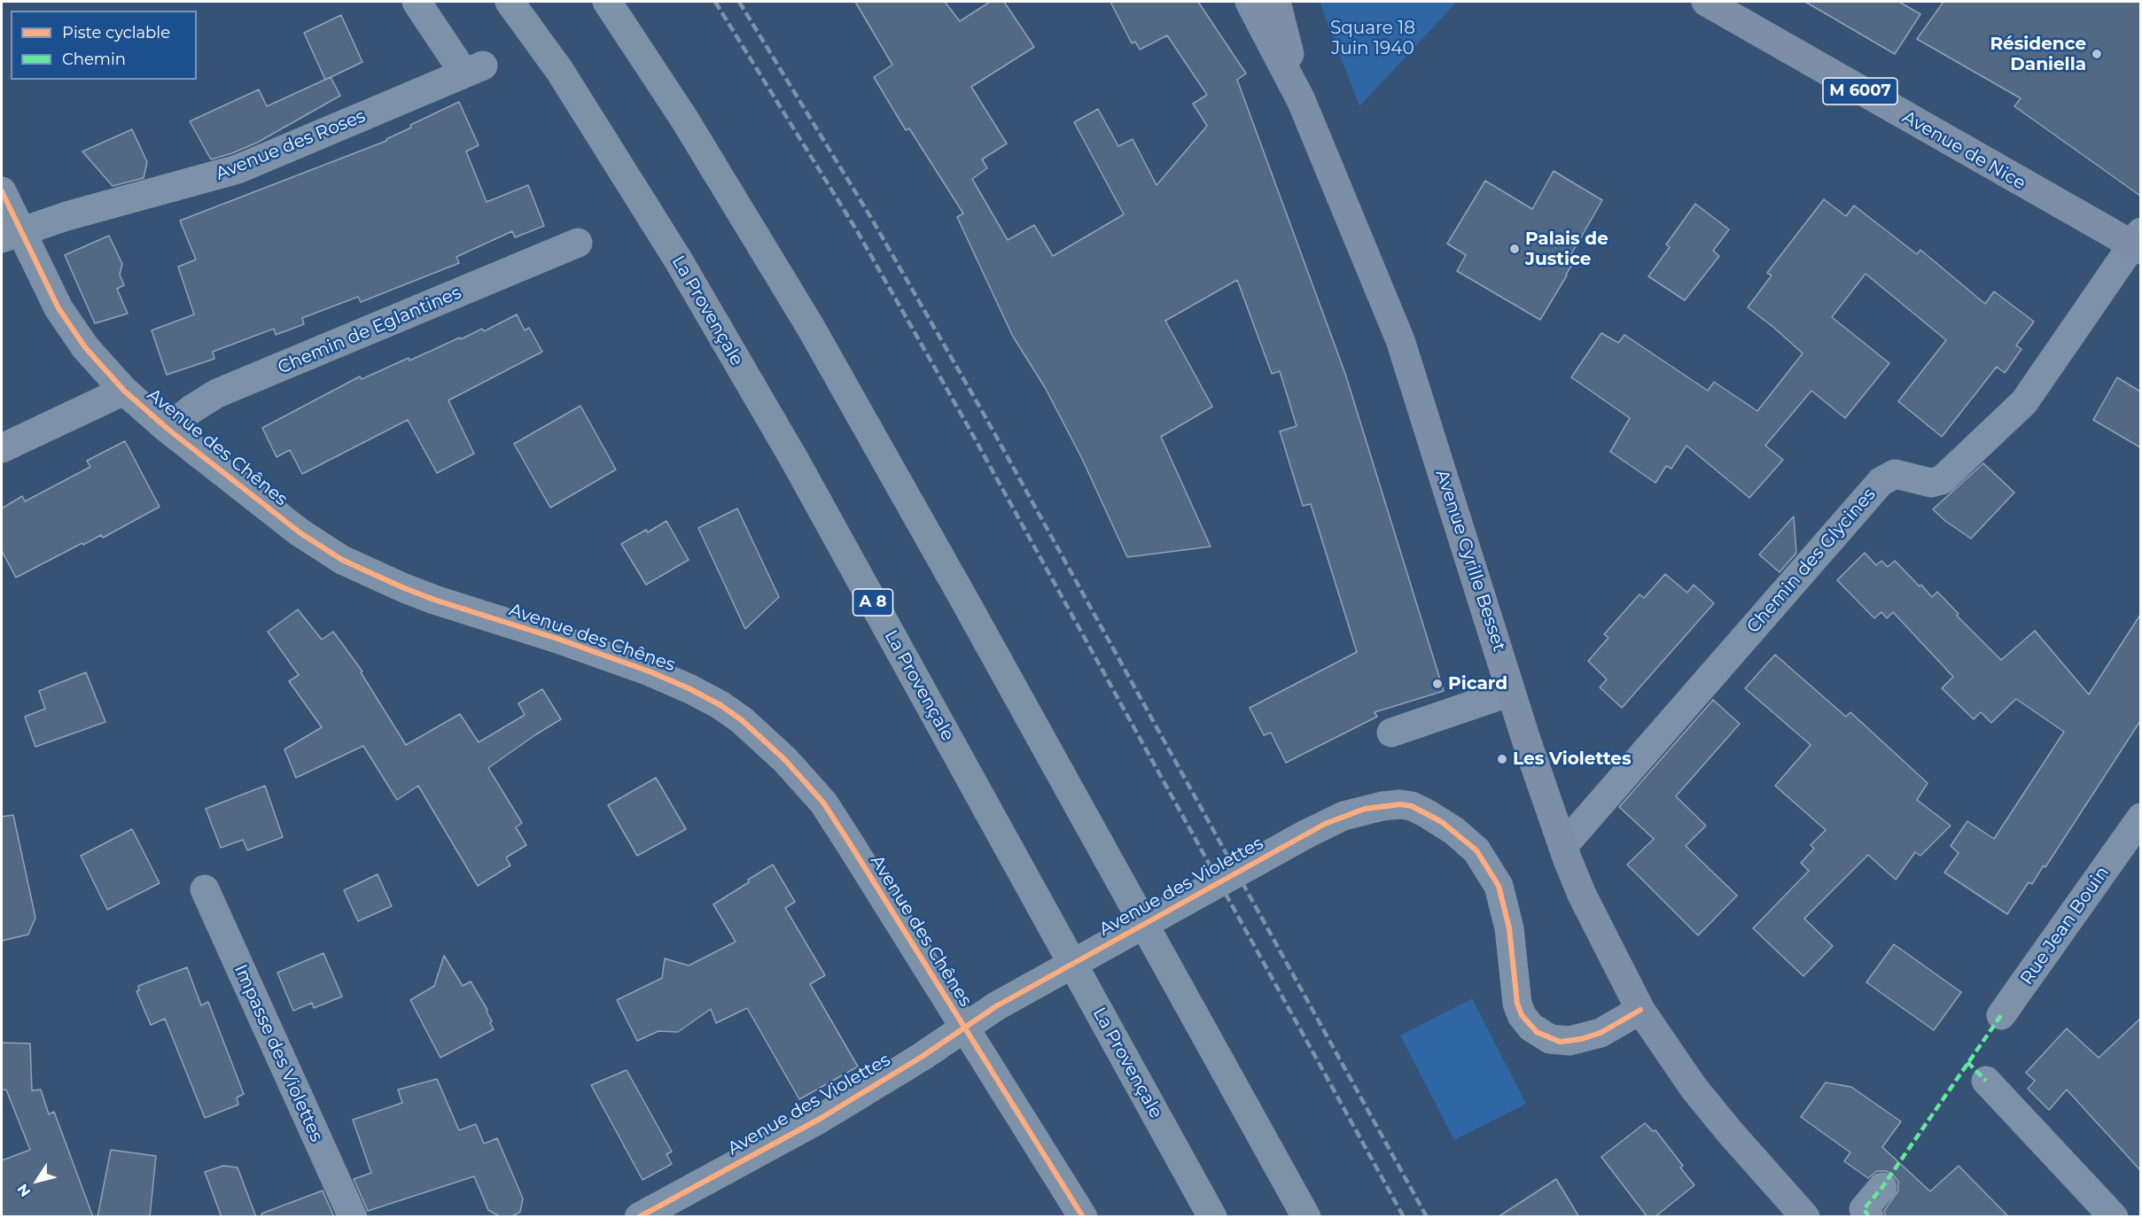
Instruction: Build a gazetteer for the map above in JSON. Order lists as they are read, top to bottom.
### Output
{
  "streets": {
    "highway": ["La Provençale", "A 8"],
    "main road": ["M 6007", "Avenue de Nice", "Avenue Cyrille Besset"],
    "street": [
      "Avenue des Roses",
      "Chemin de Eglantines",
      "Avenue des Chênes",
      "Chemin des Glycines",
      "Avenue des Violettes",
      "Rue Jean Bouin",
      "Impasse des Violettes"
    ]
  },
  "crossings": [
    ["Avenue des Roses", "Avenue des Chênes"],
    ["Avenue de Nice", "Chemin des Glycines"],
    ["Chemin de Eglantines", "Avenue des Chênes"],
    ["Avenue des Chênes", "Avenue des Violettes"],
    ["Avenue Cyrille Besset", "Chemin des Glycines"],
    ["Avenue Cyrille Besset", "Avenue des Violettes"]
  ],
  "parks": ["Square 18 Juin 1940"],
  "places": [
    "Résidence Daniella",
    "Palais de Justice",
    "Picard",
    "Les Violettes"
  ],
  "legend": ["Piste cyclable", "Chemin"],
  "north": "bottom left"
}
